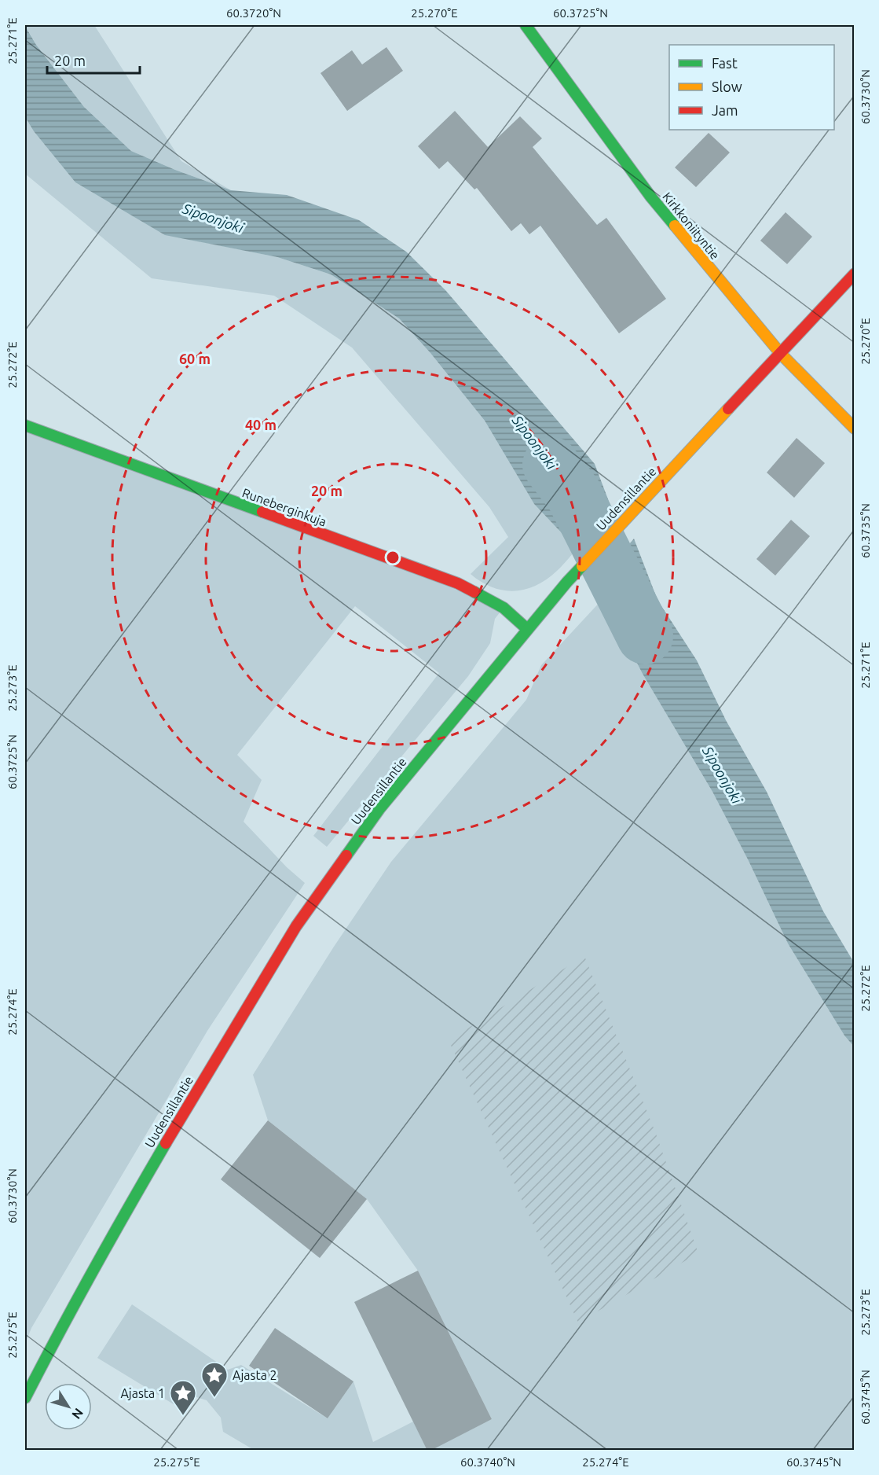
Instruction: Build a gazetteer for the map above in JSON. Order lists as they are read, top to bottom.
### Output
{
  "streets": {
    "street": ["Kirkkoniityntie", "Uudensillantie", "Runeberginkuja"]
  },
  "crossings": [
    ["Kirkkoniityntie", "Uudensillantie"],
    ["Uudensillantie", "Runeberginkuja"]
  ],
  "water": ["Sipoonjoki"],
  "places": {
    "place": ["Ajasta 2", "Ajasta 1"]
  },
  "legend": ["Fast", "Slow", "Jam"],
  "scale_bar": "20 m",
  "north": "bottom right",
  "coordinates": [
    "60.3720°N",
    "25.270°E",
    "60.3725°N",
    "25.271°E",
    "60.3730°N",
    "25.272°E",
    "60.3735°N",
    "25.273°E",
    "25.274°E",
    "25.275°E",
    "60.3745°N",
    "60.3740°N"
  ],
  "rings": ["60 m", "40 m", "20 m"]
}
